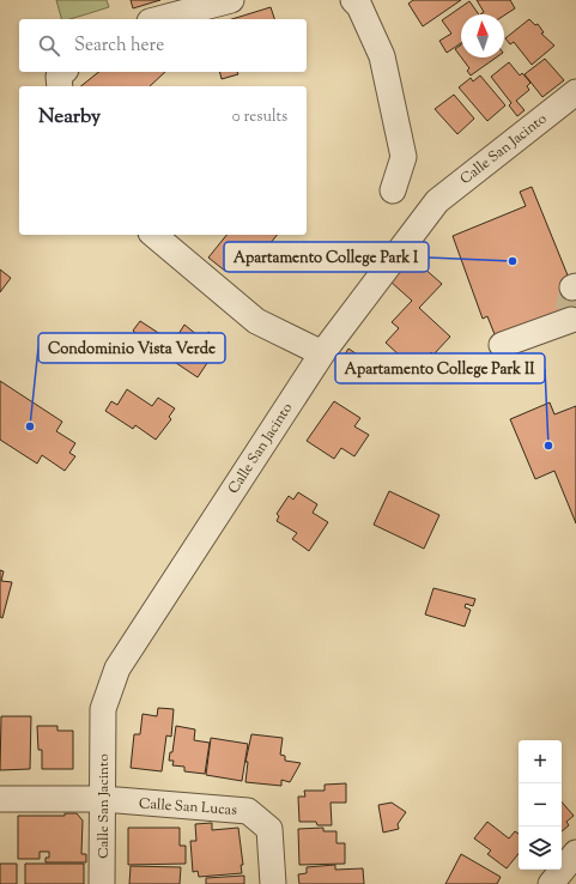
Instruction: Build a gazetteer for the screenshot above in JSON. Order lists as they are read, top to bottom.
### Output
{
  "streets": {
    "street": ["Calle San Jacinto", "Calle San Lucas"]
  },
  "crossings": [
    ["Calle San Jacinto", "Calle San Lucas"]
  ],
  "places": ["Apartamento College Park I", "Condominio Vista Verde", "Apartamento College Park II"],
  "north": "top",
  "page": {
    "search": "Search here",
    "heading": ["Nearby", "0 results"],
    "map_buttons": ["+", "−"]
  }
}
